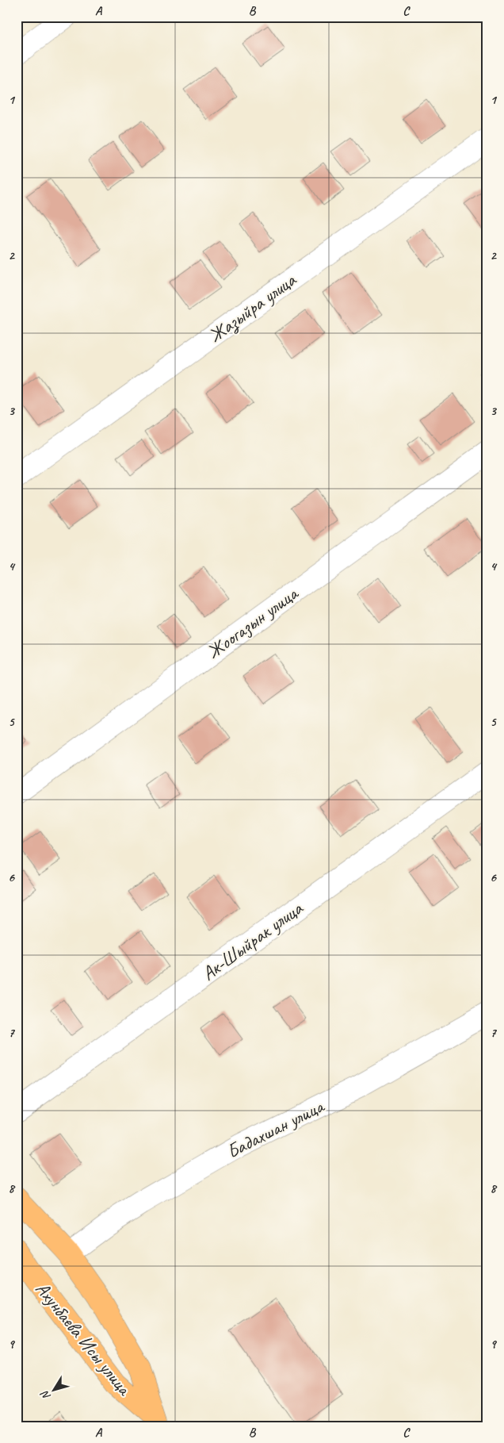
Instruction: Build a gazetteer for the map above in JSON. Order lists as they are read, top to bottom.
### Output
{
  "streets": {
    "main road": ["Ахунбаева Исы улица"],
    "street": [
      "Жазыйра улица",
      "Жоогазын улица",
      "Ак-Шыйрак улица",
      "Бадахшан улица"
    ]
  },
  "crossings": [
    ["Бадахшан улица", "Ахунбаева Исы улица"]
  ],
  "north": "bottom left",
  "grid": {
    "columns": ["A", "B", "C"],
    "rows": [
      "1",
      "2",
      "3",
      "4",
      "5",
      "6",
      "7",
      "8",
      "9"
    ]
  }
}
